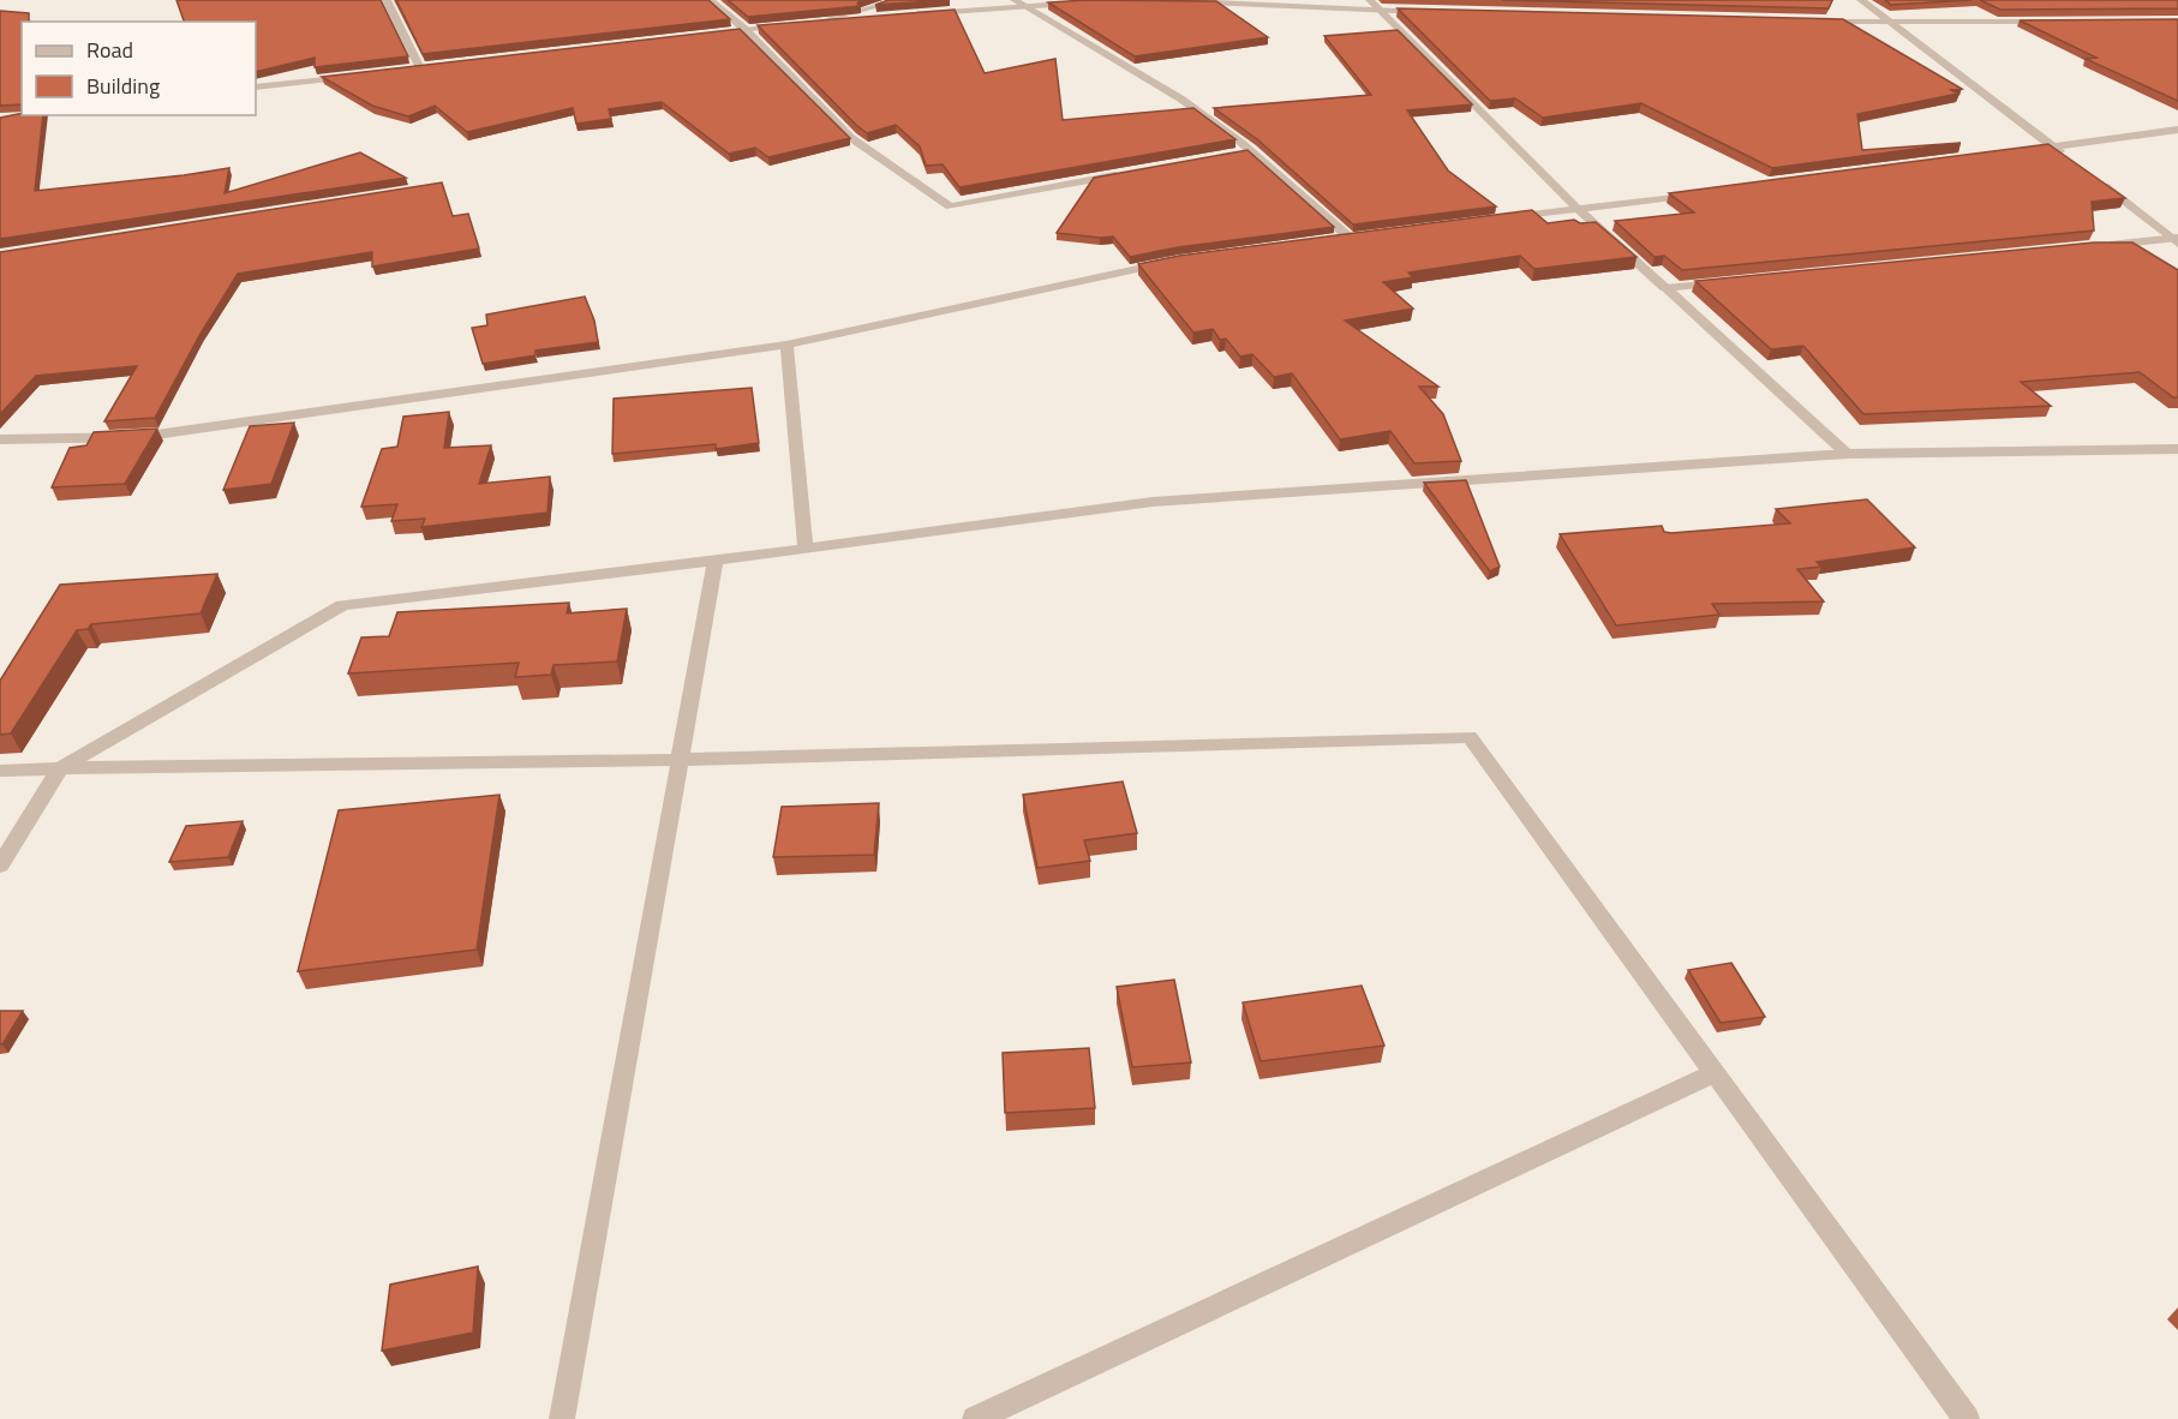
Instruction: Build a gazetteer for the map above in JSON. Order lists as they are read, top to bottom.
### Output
{
  "legend": ["Road", "Building"]
}
